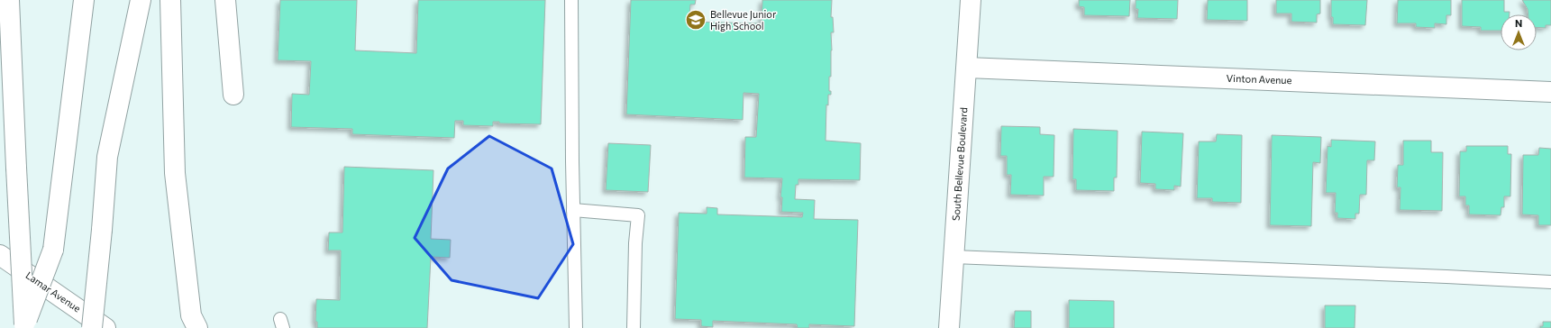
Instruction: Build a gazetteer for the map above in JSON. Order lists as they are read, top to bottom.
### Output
{
  "streets": {
    "main road": ["Vinton Avenue", "South Bellevue Boulevard", "Lamar Avenue"]
  },
  "crossings": [
    ["Vinton Avenue", "South Bellevue Boulevard"]
  ],
  "places": {
    "school or university": ["Bellevue Junior High School"]
  },
  "north": "top"
}
